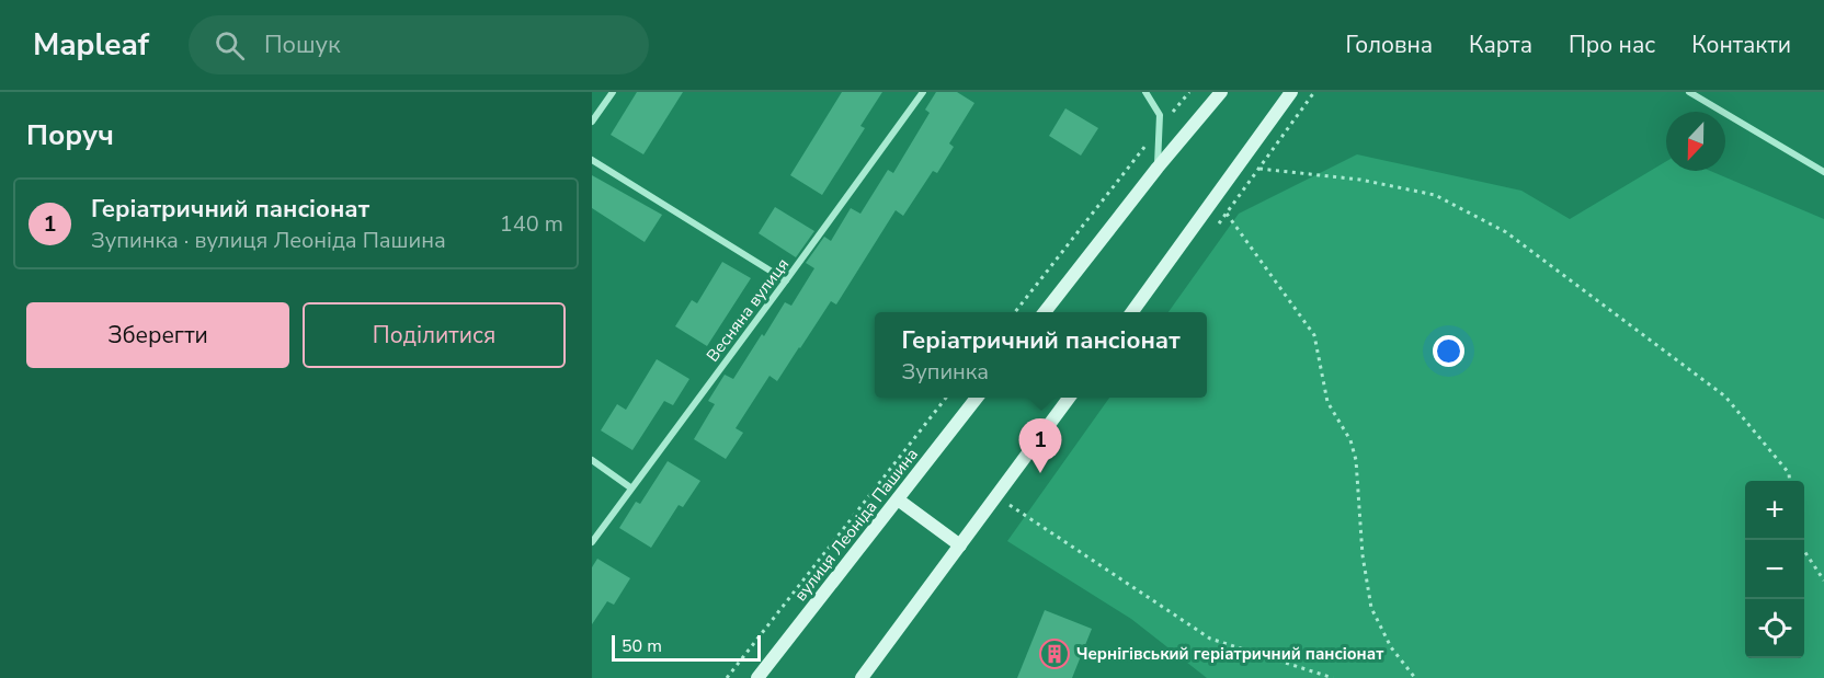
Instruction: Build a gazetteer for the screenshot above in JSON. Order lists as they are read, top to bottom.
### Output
{
  "streets": {
    "main road": ["вулиця Леоніда Пашина"],
    "street": ["Весняна вулиця"]
  },
  "places": {
    "building": ["Чернігівський геріатричний пансіонат"]
  },
  "scale_bar": "50 m",
  "north": "bottom",
  "page": {
    "header": "Mapleaf",
    "search": "Пошук",
    "nav": [
      "Головна",
      "Карта",
      "Про нас",
      "Контакти"
    ],
    "heading": "Поруч",
    "list": [
      {
        "mark": "1",
        "name": "Геріатричний пансіонат",
        "note": "Зупинка · вулиця Леоніда Пашина",
        "value": "140 m"
      }
    ],
    "buttons": ["Зберегти", "Поділитися"],
    "popup": ["Геріатричний пансіонат", "Зупинка"],
    "pins": "1",
    "map_buttons": ["+", "−"],
    "scale": "50 m"
  }
}
